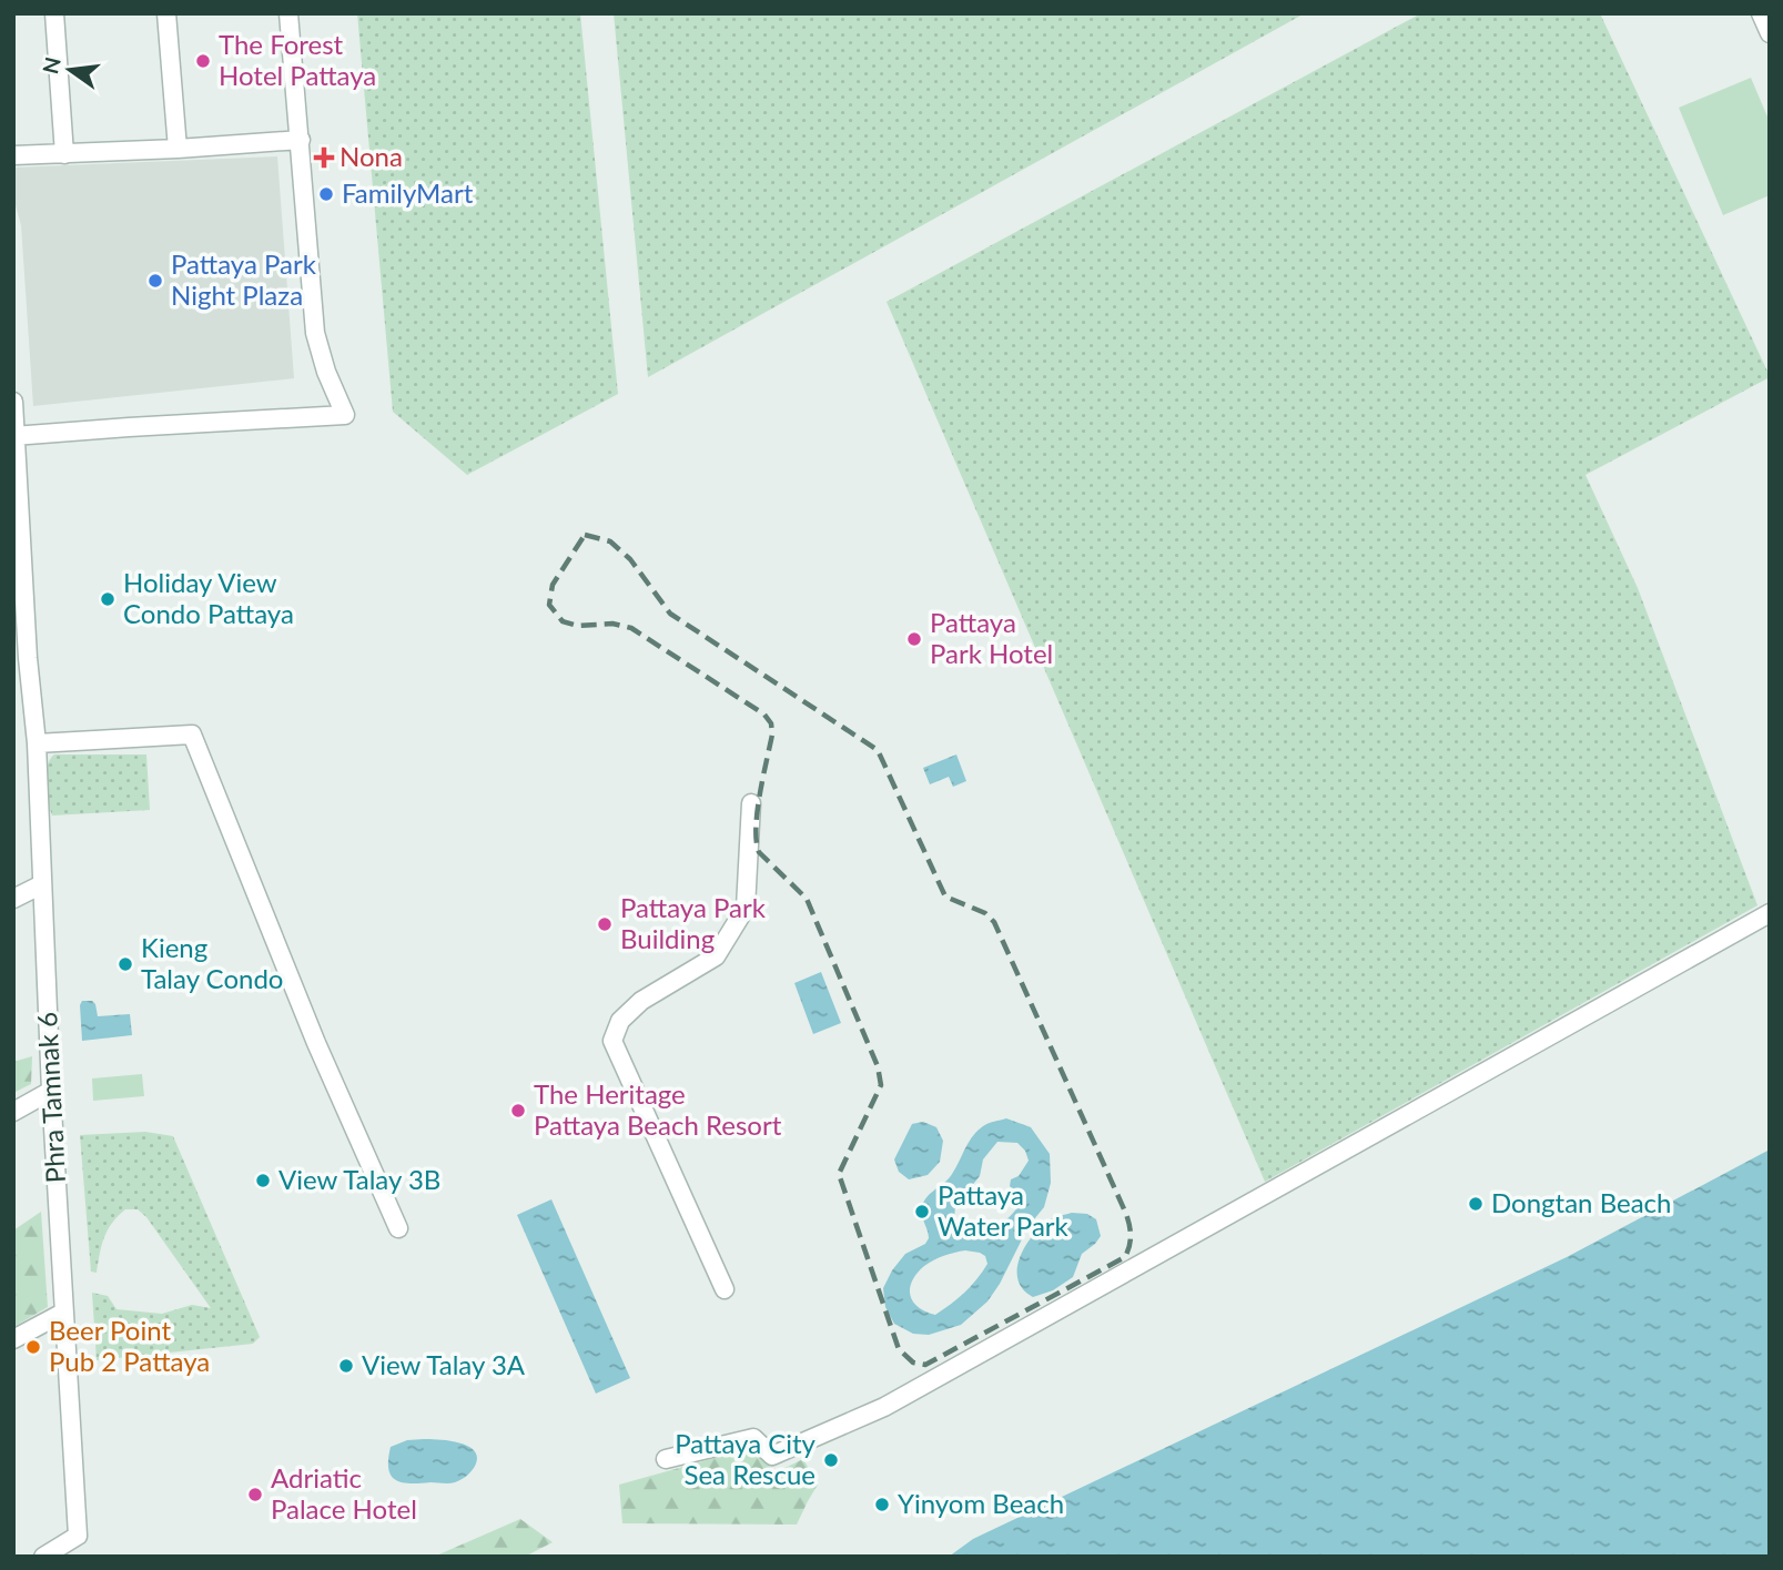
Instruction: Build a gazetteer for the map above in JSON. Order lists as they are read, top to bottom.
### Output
{
  "streets": {
    "street": ["Phra Tamnak 6"]
  },
  "places": {
    "other": [
      "The Forest Hotel Pattaya",
      "FamilyMart",
      "Pattaya Park Night Plaza",
      "Holiday View Condo Pattaya",
      "Pattaya Park Hotel",
      "Pattaya Park Building",
      "Kieng Talay Condo",
      "The Heritage Pattaya Beach Resort",
      "View Talay 3B",
      "Dongtan Beach",
      "Pattaya Water Park",
      "Beer Point Pub 2 Pattaya",
      "View Talay 3A",
      "Pattaya City Sea Rescue",
      "Adriatic Palace Hotel",
      "Yinyom Beach"
    ],
    "health": ["Nona"]
  },
  "north": "left"
}
